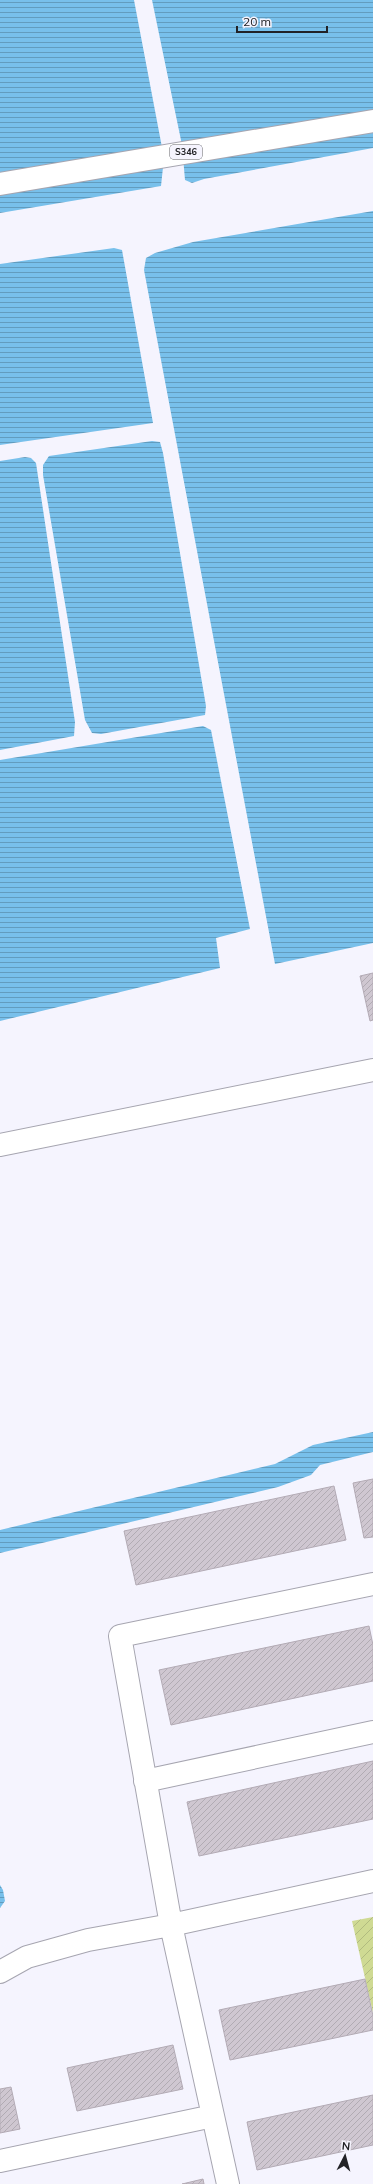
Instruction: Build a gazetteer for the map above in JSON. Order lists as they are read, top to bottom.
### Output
{
  "streets": {
    "street": ["S346"]
  },
  "scale_bar": "20 m",
  "north": "top"
}
